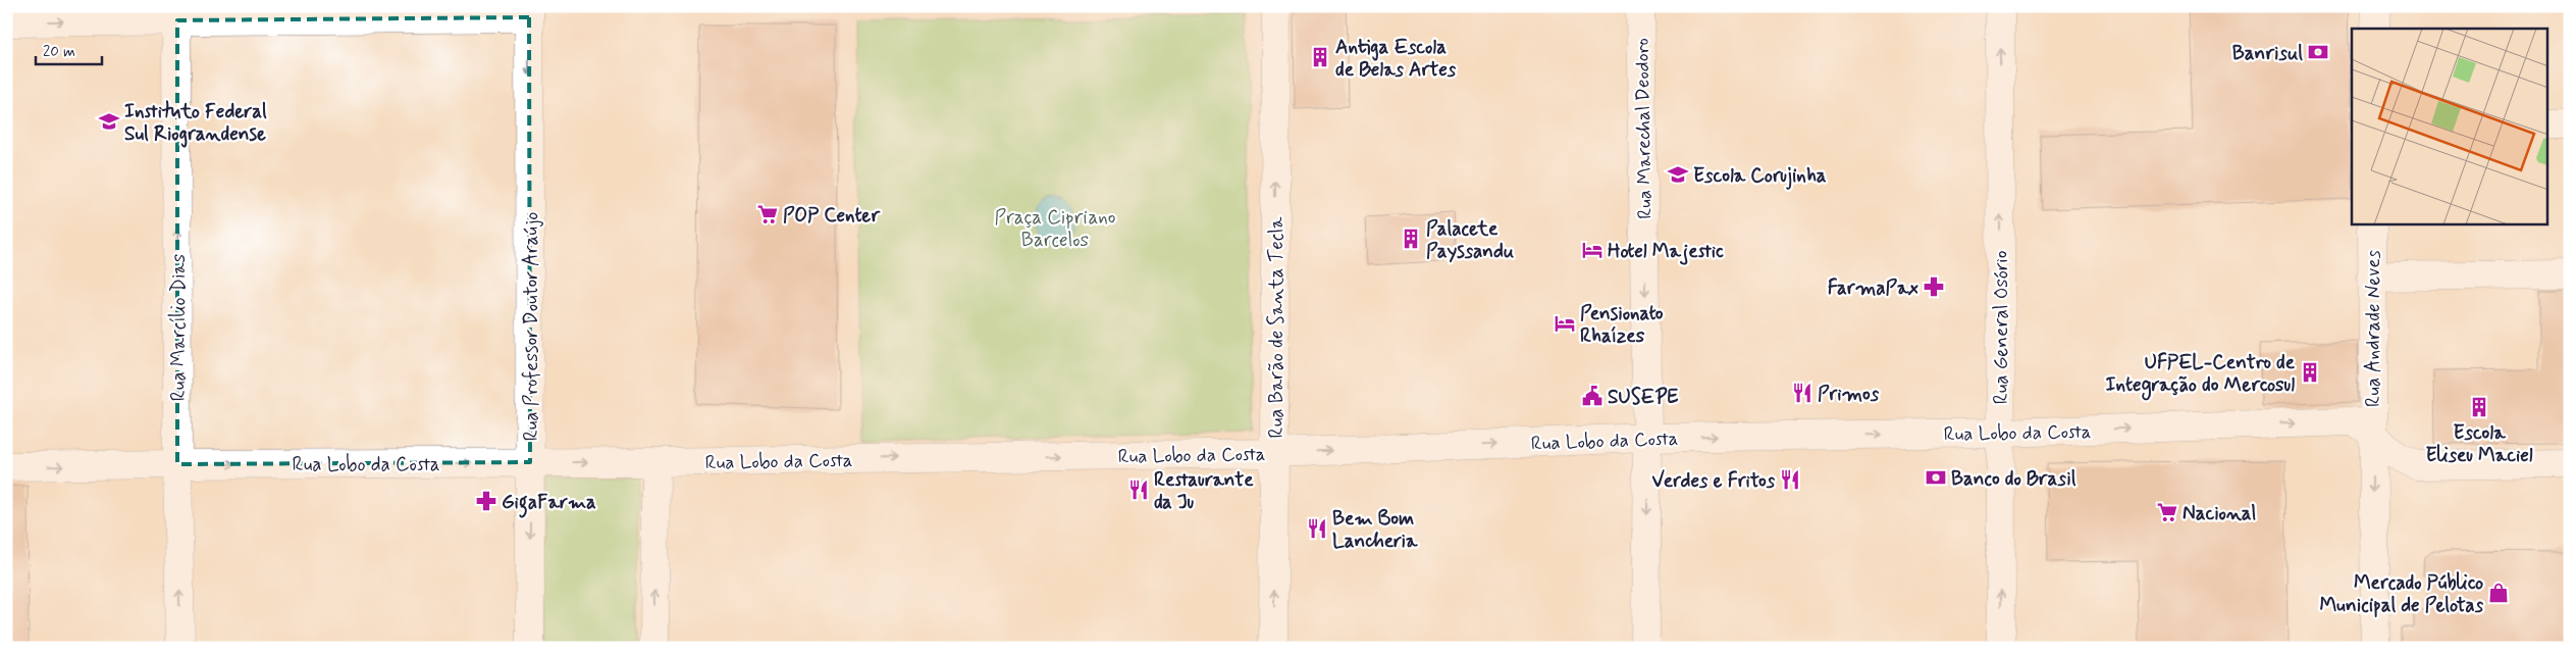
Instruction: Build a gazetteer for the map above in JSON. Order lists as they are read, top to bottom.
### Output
{
  "streets": {
    "street": [
      "Rua Marechal Deodoro",
      "Rua Professor Doutor Araújo",
      "Rua Marcílio Dias",
      "Rua Barão de Santa Tecla",
      "Rua General Osório",
      "Rua Andrade Neves",
      "Rua Lobo da Costa"
    ]
  },
  "crossings": [
    ["Rua Marechal Deodoro", "Rua Lobo da Costa"],
    ["Rua Professor Doutor Araújo", "Rua Lobo da Costa"],
    ["Rua Marcílio Dias", "Rua Lobo da Costa"],
    ["Rua Barão de Santa Tecla", "Rua Lobo da Costa"],
    ["Rua General Osório", "Rua Lobo da Costa"],
    ["Rua Andrade Neves", "Rua Lobo da Costa"]
  ],
  "one_way": [
    "Rua Marechal Deodoro",
    "Rua Professor Doutor Araújo",
    "Rua Marcílio Dias",
    "Rua Barão de Santa Tecla",
    "Rua General Osório",
    "Rua Andrade Neves",
    "Rua Lobo da Costa"
  ],
  "parks": ["Praça Cipriano Barcelos"],
  "places": {
    "bank": ["Banrisul", "Banco do Brasil"],
    "building": [
      "Antiga Escola de Belas Artes",
      "Palacete Payssandu",
      "UFPEL-Centro de Integração do Mercosul",
      "Escola Eliseu Maciel"
    ],
    "school or university": ["Instituto Federal Sul Riograndense", "Escola Corujinha"],
    "supermarket": ["POP Center", "Nacional"],
    "hotel": ["Hotel Majestic", "Pensionato Rhaízes"],
    "pharmacy": ["FarmaPax", "GigaFarma"],
    "restaurant": [
      "Primos",
      "Verdes e Fritos",
      "Restaurante da Ju",
      "Bem Bom Lancheria"
    ],
    "public building": ["SUSEPE"],
    "shop": ["Mercado Público Municipal de Pelotas"]
  },
  "scale_bar": "20 m"
}
